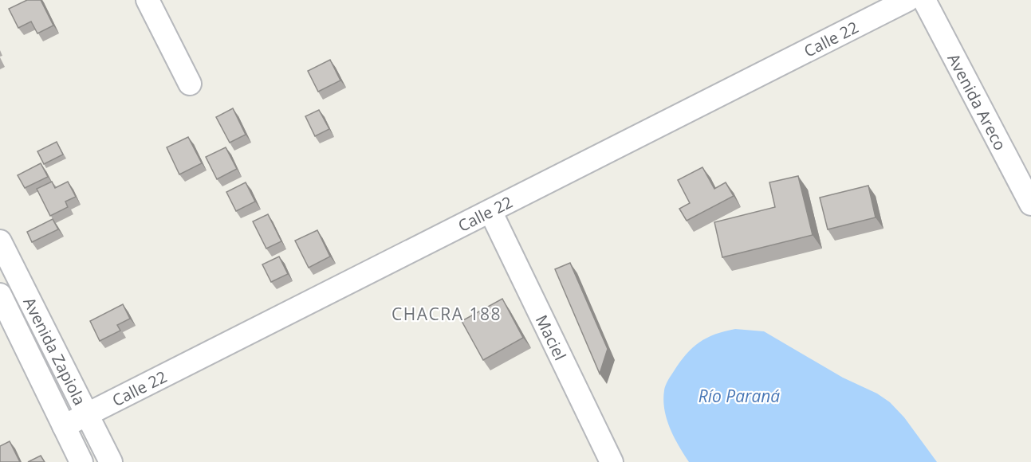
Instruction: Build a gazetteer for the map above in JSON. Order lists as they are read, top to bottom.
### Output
{
  "streets": {
    "street": [
      "Calle 22",
      "Avenida Areco",
      "Maciel",
      "Avenida Zapiola"
    ]
  },
  "crossings": [
    ["Calle 22", "Maciel"],
    ["Calle 22", "Avenida Zapiola"]
  ],
  "districts": ["CHACRA 188"],
  "water": ["Río Paraná"]
}
